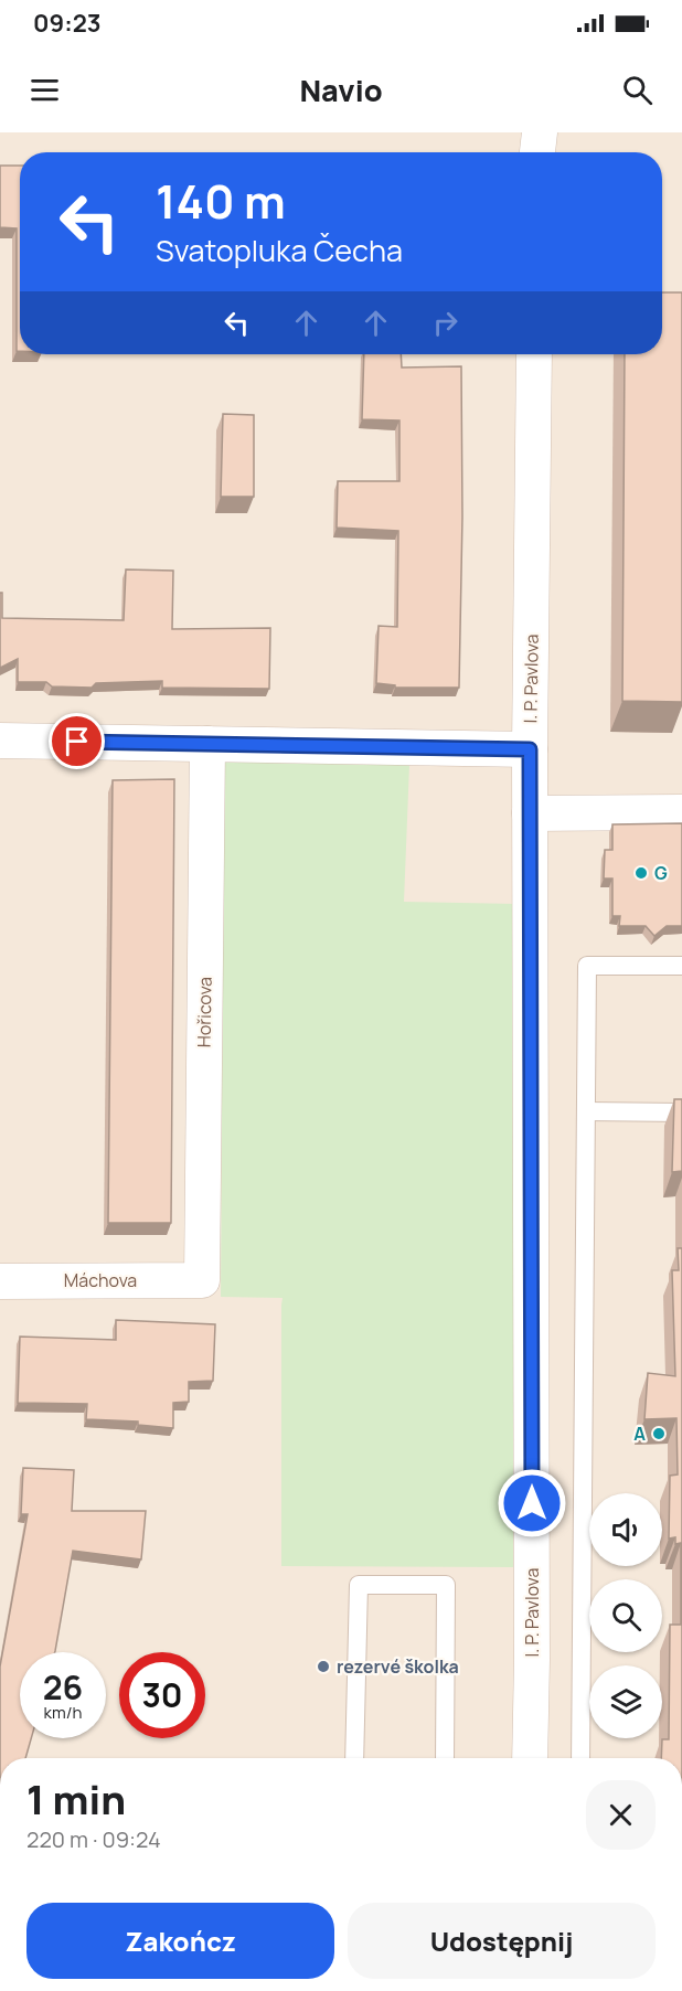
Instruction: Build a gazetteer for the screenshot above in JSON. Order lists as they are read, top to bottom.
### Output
{
  "streets": {
    "street": ["I. P. Pavlova", "Hořicova", "Máchova"]
  },
  "crossings": [
    ["Hořicova", "Máchova"]
  ],
  "places": ["G", "A", "rezervé školka"],
  "page": {
    "status": "09:23",
    "header": "Navio",
    "turn": ["140 m", "Svatopluka Čecha"],
    "speed": "26 km/h",
    "limit": "30",
    "heading": ["1 min", "220 m · 09:24"],
    "buttons": ["Zakończ", "Udostępnij"]
  }
}
